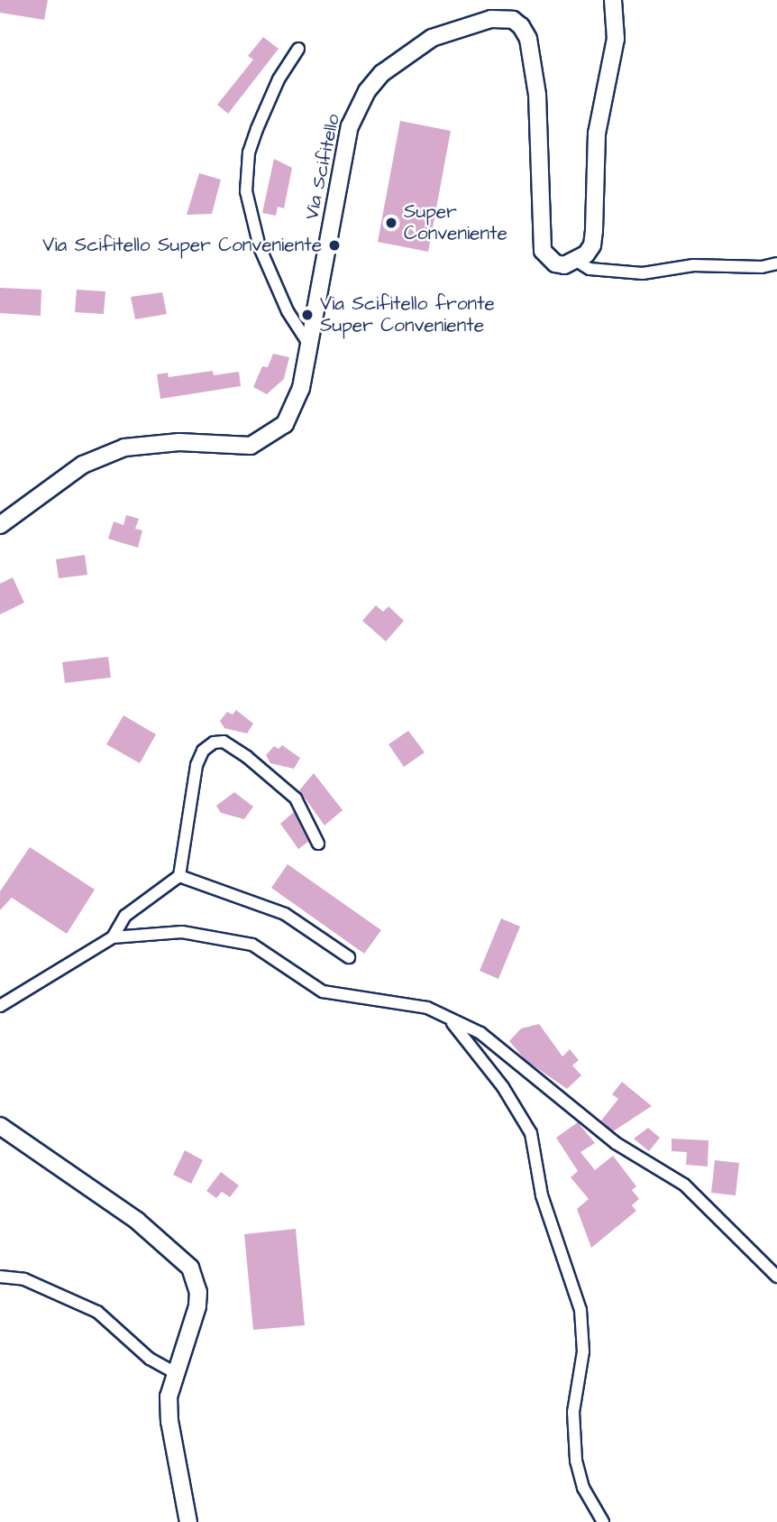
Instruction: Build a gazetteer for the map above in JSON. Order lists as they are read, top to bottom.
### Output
{
  "streets": {
    "main road": ["Via Scifitello"]
  },
  "places": ["Super Conveniente", "Via Scifitello Super Conveniente", "Via Scifitello fronte Super Conveniente"]
}
